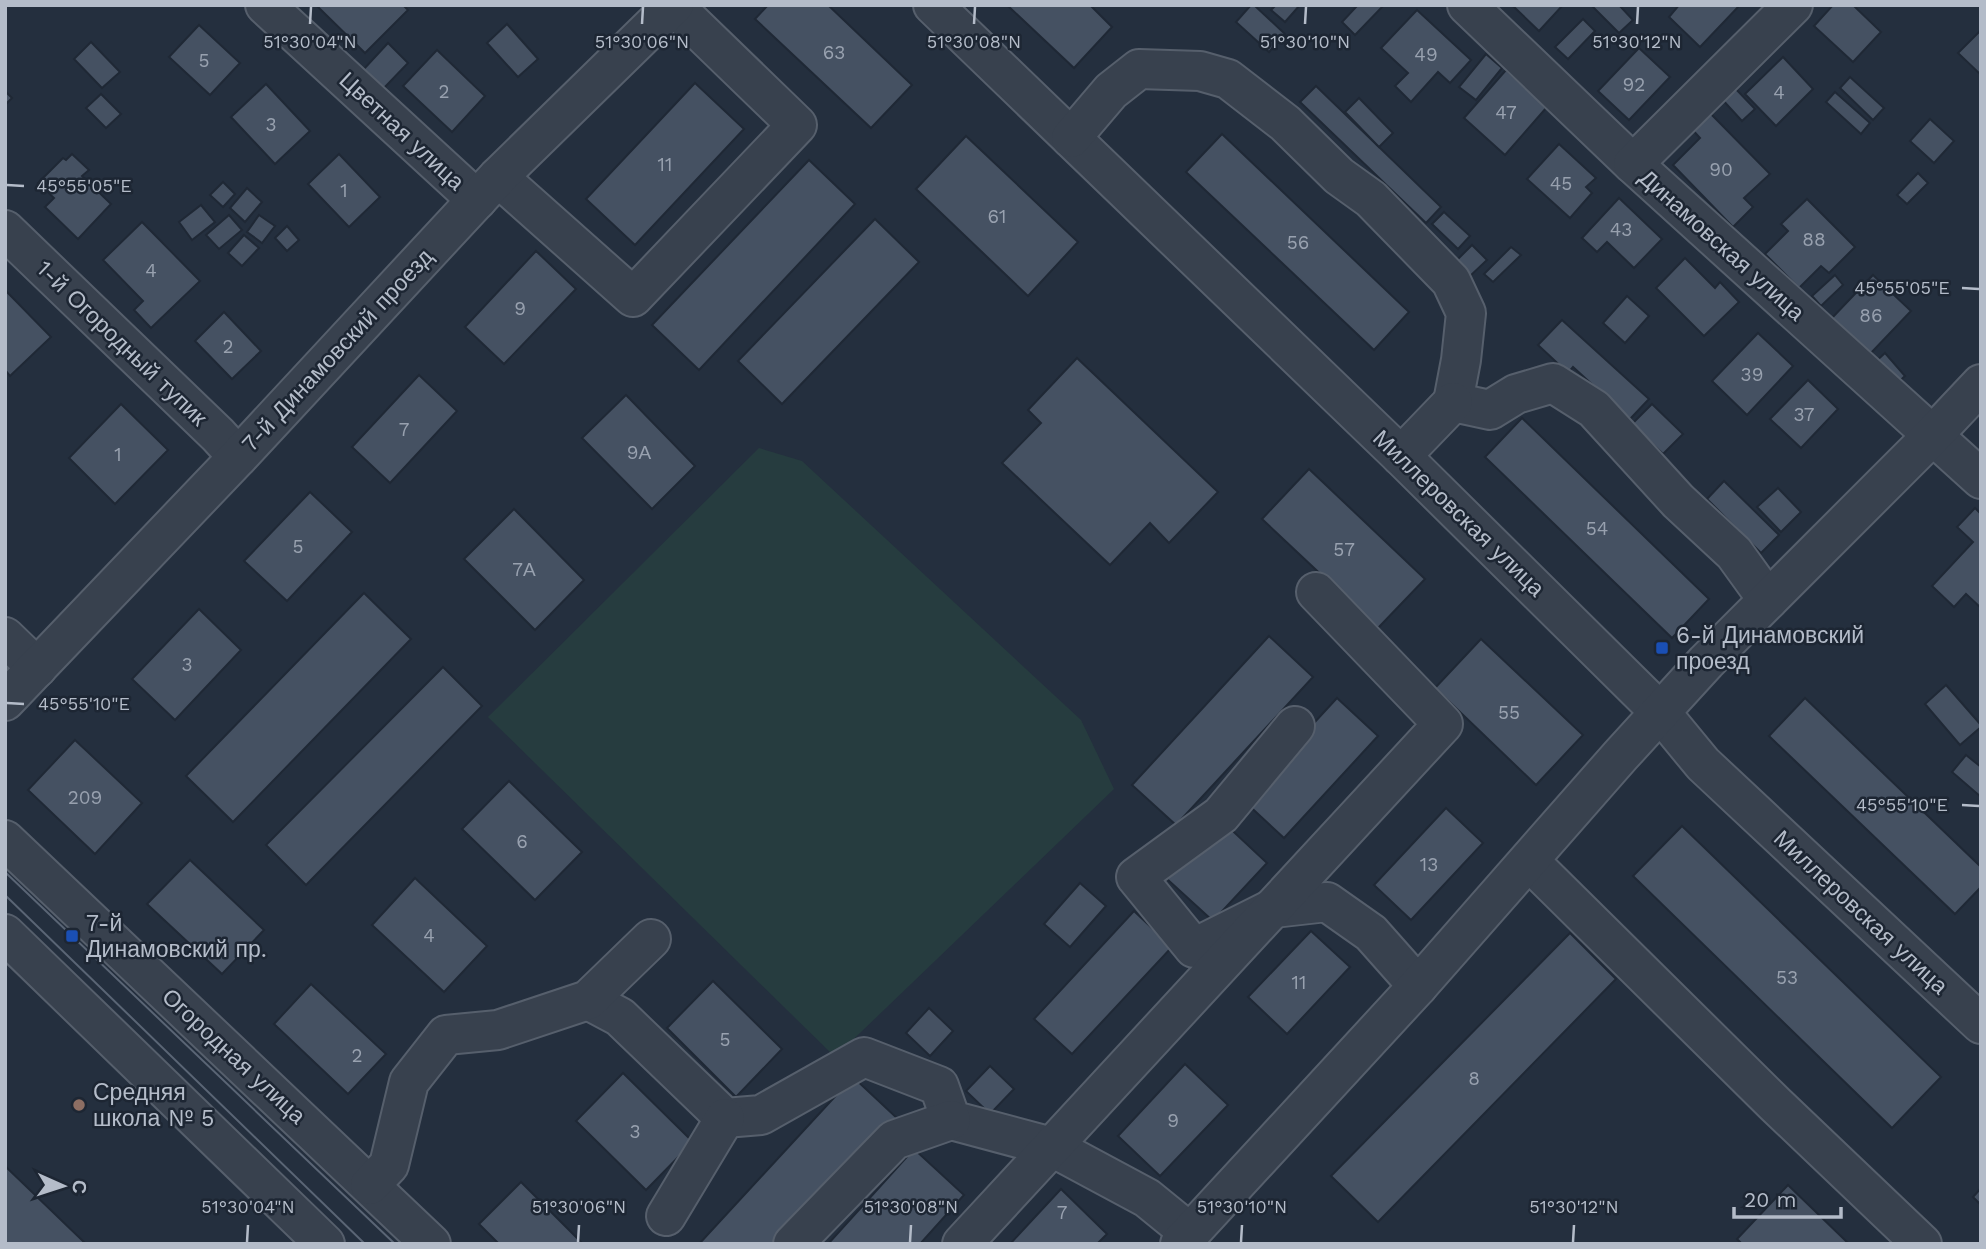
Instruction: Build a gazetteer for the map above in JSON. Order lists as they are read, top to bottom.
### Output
{
  "streets": {
    "street": [
      "Цветная улица",
      "Динамовская улица",
      "1-й Огородный тупик",
      "7-й Динамовский проезд",
      "Миллеровская улица",
      "Огородная улица"
    ]
  },
  "crossings": [
    ["Цветная улица", "7-й Динамовский проезд"],
    ["1-й Огородный тупик", "7-й Динамовский проезд"]
  ],
  "places": {
    "transit": ["6-й Динамовский проезд", "7-й Динамовский пр."],
    "other": ["Средняя школа № 5"]
  },
  "house_numbers": [
    "63",
    "49",
    "5",
    "92",
    "2",
    "4",
    "47",
    "3",
    "11",
    "90",
    "45",
    "1",
    "61",
    "43",
    "88",
    "56",
    "4",
    "9",
    "86",
    "2",
    "39",
    "37",
    "7",
    "9А",
    "1",
    "54",
    "5",
    "57",
    "7А",
    "3",
    "55",
    "209",
    "6",
    "13",
    "4",
    "53",
    "11",
    "5",
    "2",
    "8",
    "9",
    "3",
    "7"
  ],
  "scale_bar": "20 m",
  "north": "right",
  "coordinates": [
    "51°30'04\"N",
    "51°30'06\"N",
    "51°30'08\"N",
    "51°30'10\"N",
    "51°30'12\"N",
    "45°55'05\"E",
    "45°55'10\"E"
  ]
}
